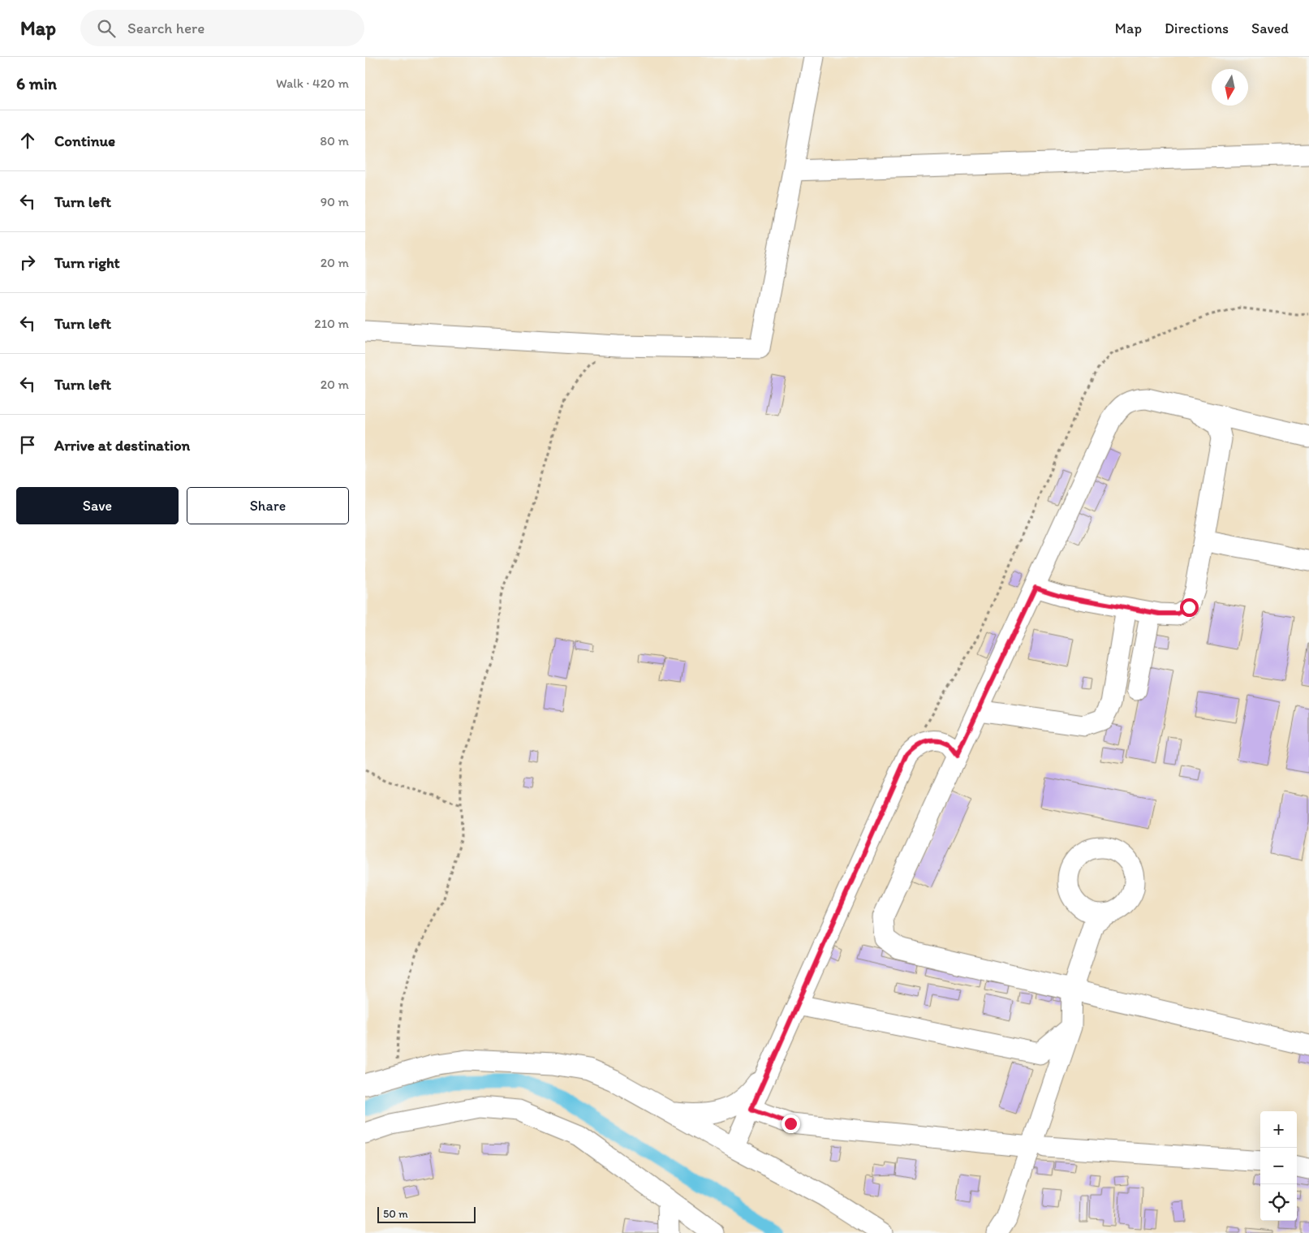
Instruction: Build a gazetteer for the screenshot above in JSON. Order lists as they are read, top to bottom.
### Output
{
  "scale_bar": "50 m",
  "north": "bottom",
  "page": {
    "header": "Map",
    "search": "Search here",
    "nav": ["Map", "Directions", "Saved"],
    "heading": ["6 min", "Walk · 420 m"],
    "list": [
      ["Continue", "80 m"],
      ["Turn left", "90 m"],
      ["Turn right", "20 m"],
      ["Turn left", "210 m"],
      ["Turn left", "20 m"],
      "Arrive at destination"
    ],
    "buttons": ["Save", "Share"],
    "map_buttons": ["+", "−"],
    "scale": "50 m"
  }
}
